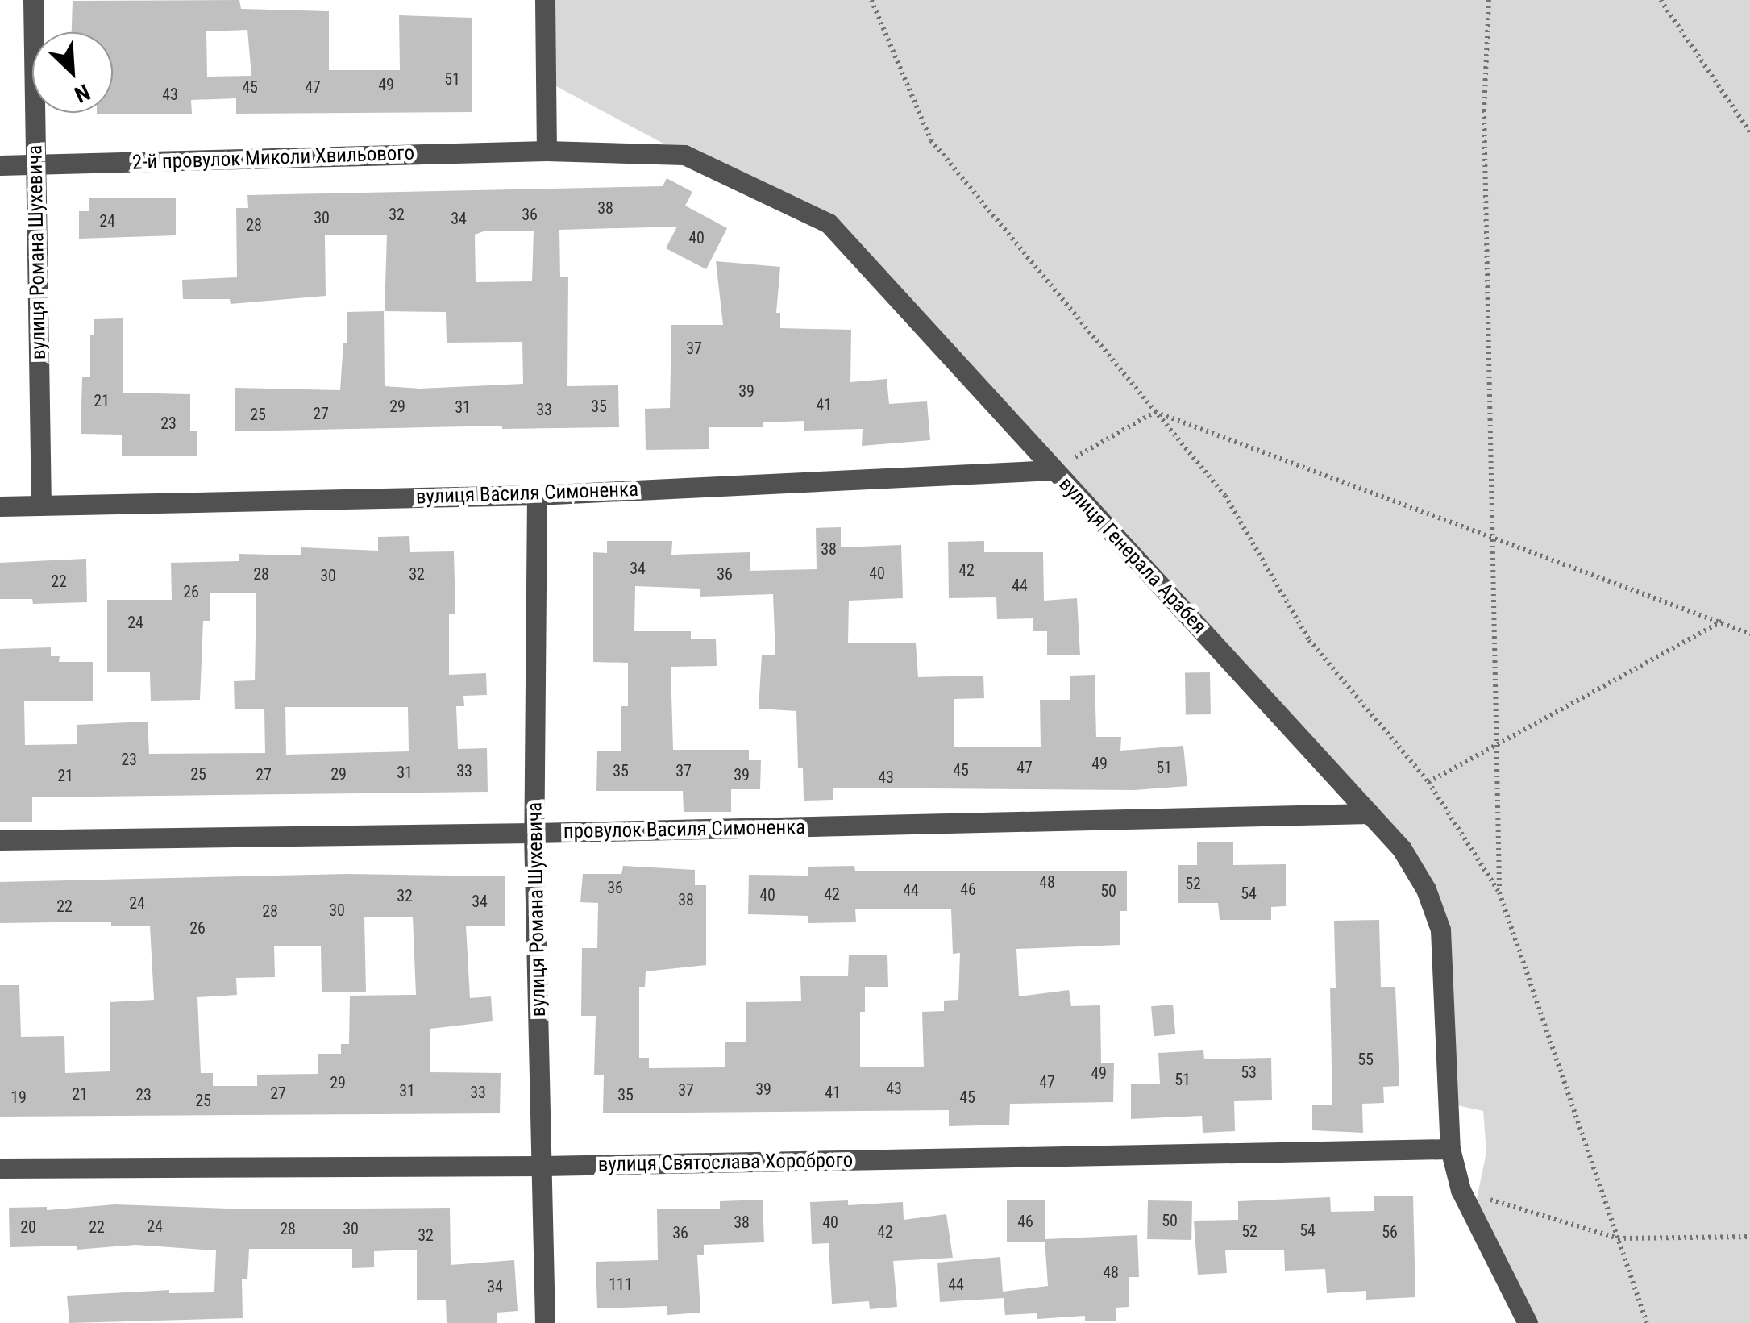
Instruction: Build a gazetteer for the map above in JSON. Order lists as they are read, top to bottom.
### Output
{
  "streets": {
    "street": [
      "2-й провулок Миколи Хвильового",
      "вулиця Романа Шухевича",
      "вулиця Василя Симоненка",
      "вулиця Генерала Арабея",
      "провулок Василя Симоненка",
      "вулиця Святослава Хороброго"
    ]
  },
  "crossings": [
    ["2-й провулок Миколи Хвильового", "вулиця Романа Шухевича"],
    ["2-й провулок Миколи Хвильового", "вулиця Генерала Арабея"],
    ["вулиця Романа Шухевича", "вулиця Василя Симоненка"],
    ["вулиця Романа Шухевича", "провулок Василя Симоненка"],
    ["вулиця Романа Шухевича", "вулиця Святослава Хороброго"],
    ["вулиця Василя Симоненка", "вулиця Генерала Арабея"],
    ["вулиця Генерала Арабея", "провулок Василя Симоненка"],
    ["вулиця Генерала Арабея", "вулиця Святослава Хороброго"]
  ],
  "house_numbers": [
    "51",
    "49",
    "45",
    "47",
    "43",
    "38",
    "32",
    "36",
    "30",
    "34",
    "24",
    "28",
    "40",
    "37",
    "39",
    "21",
    "41",
    "29",
    "35",
    "31",
    "33",
    "27",
    "25",
    "23",
    "38",
    "34",
    "42",
    "40",
    "28",
    "32",
    "36",
    "30",
    "22",
    "44",
    "26",
    "24",
    "23",
    "49",
    "47",
    "51",
    "45",
    "33",
    "35",
    "37",
    "31",
    "25",
    "29",
    "27",
    "39",
    "21",
    "43",
    "48",
    "52",
    "36",
    "46",
    "44",
    "50",
    "54",
    "42",
    "40",
    "32",
    "38",
    "34",
    "24",
    "22",
    "30",
    "28",
    "26",
    "55",
    "53",
    "49",
    "51",
    "47",
    "29",
    "43",
    "39",
    "37",
    "31",
    "33",
    "41",
    "27",
    "21",
    "23",
    "35",
    "19",
    "45",
    "25",
    "50",
    "46",
    "38",
    "40",
    "24",
    "20",
    "22",
    "28",
    "30",
    "54",
    "52",
    "42",
    "56",
    "36",
    "32",
    "48",
    "111",
    "44",
    "34"
  ],
  "north": "bottom right"
}
